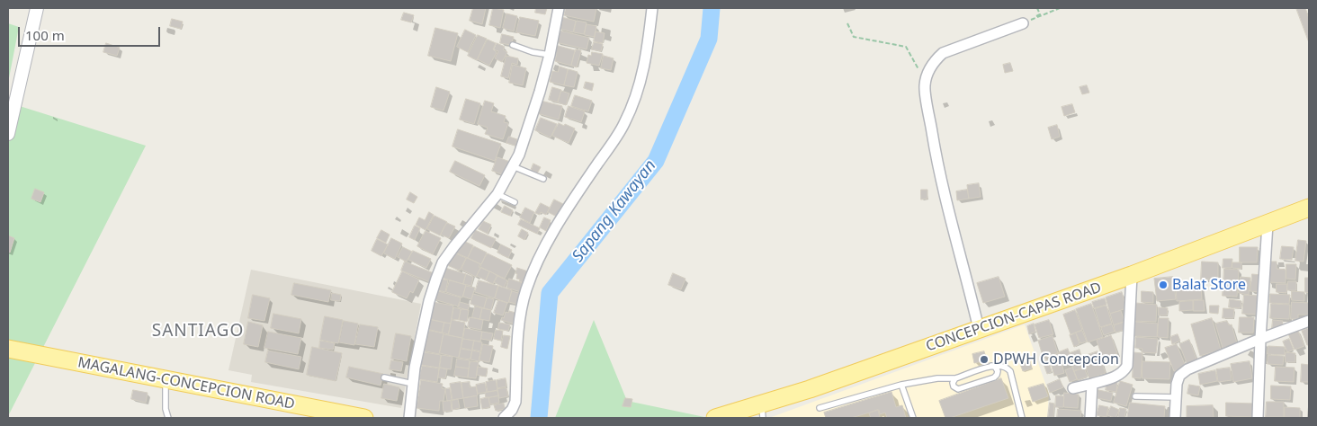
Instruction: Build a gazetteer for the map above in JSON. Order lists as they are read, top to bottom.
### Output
{
  "streets": {
    "main road": ["CONCEPCION-CAPAS ROAD", "MAGALANG-CONCEPCION ROAD"]
  },
  "districts": ["SANTIAGO"],
  "water": ["Sapang Kawayan"],
  "places": ["Balat Store", "DPWH Concepcion"],
  "scale_bar": "100 m"
}
